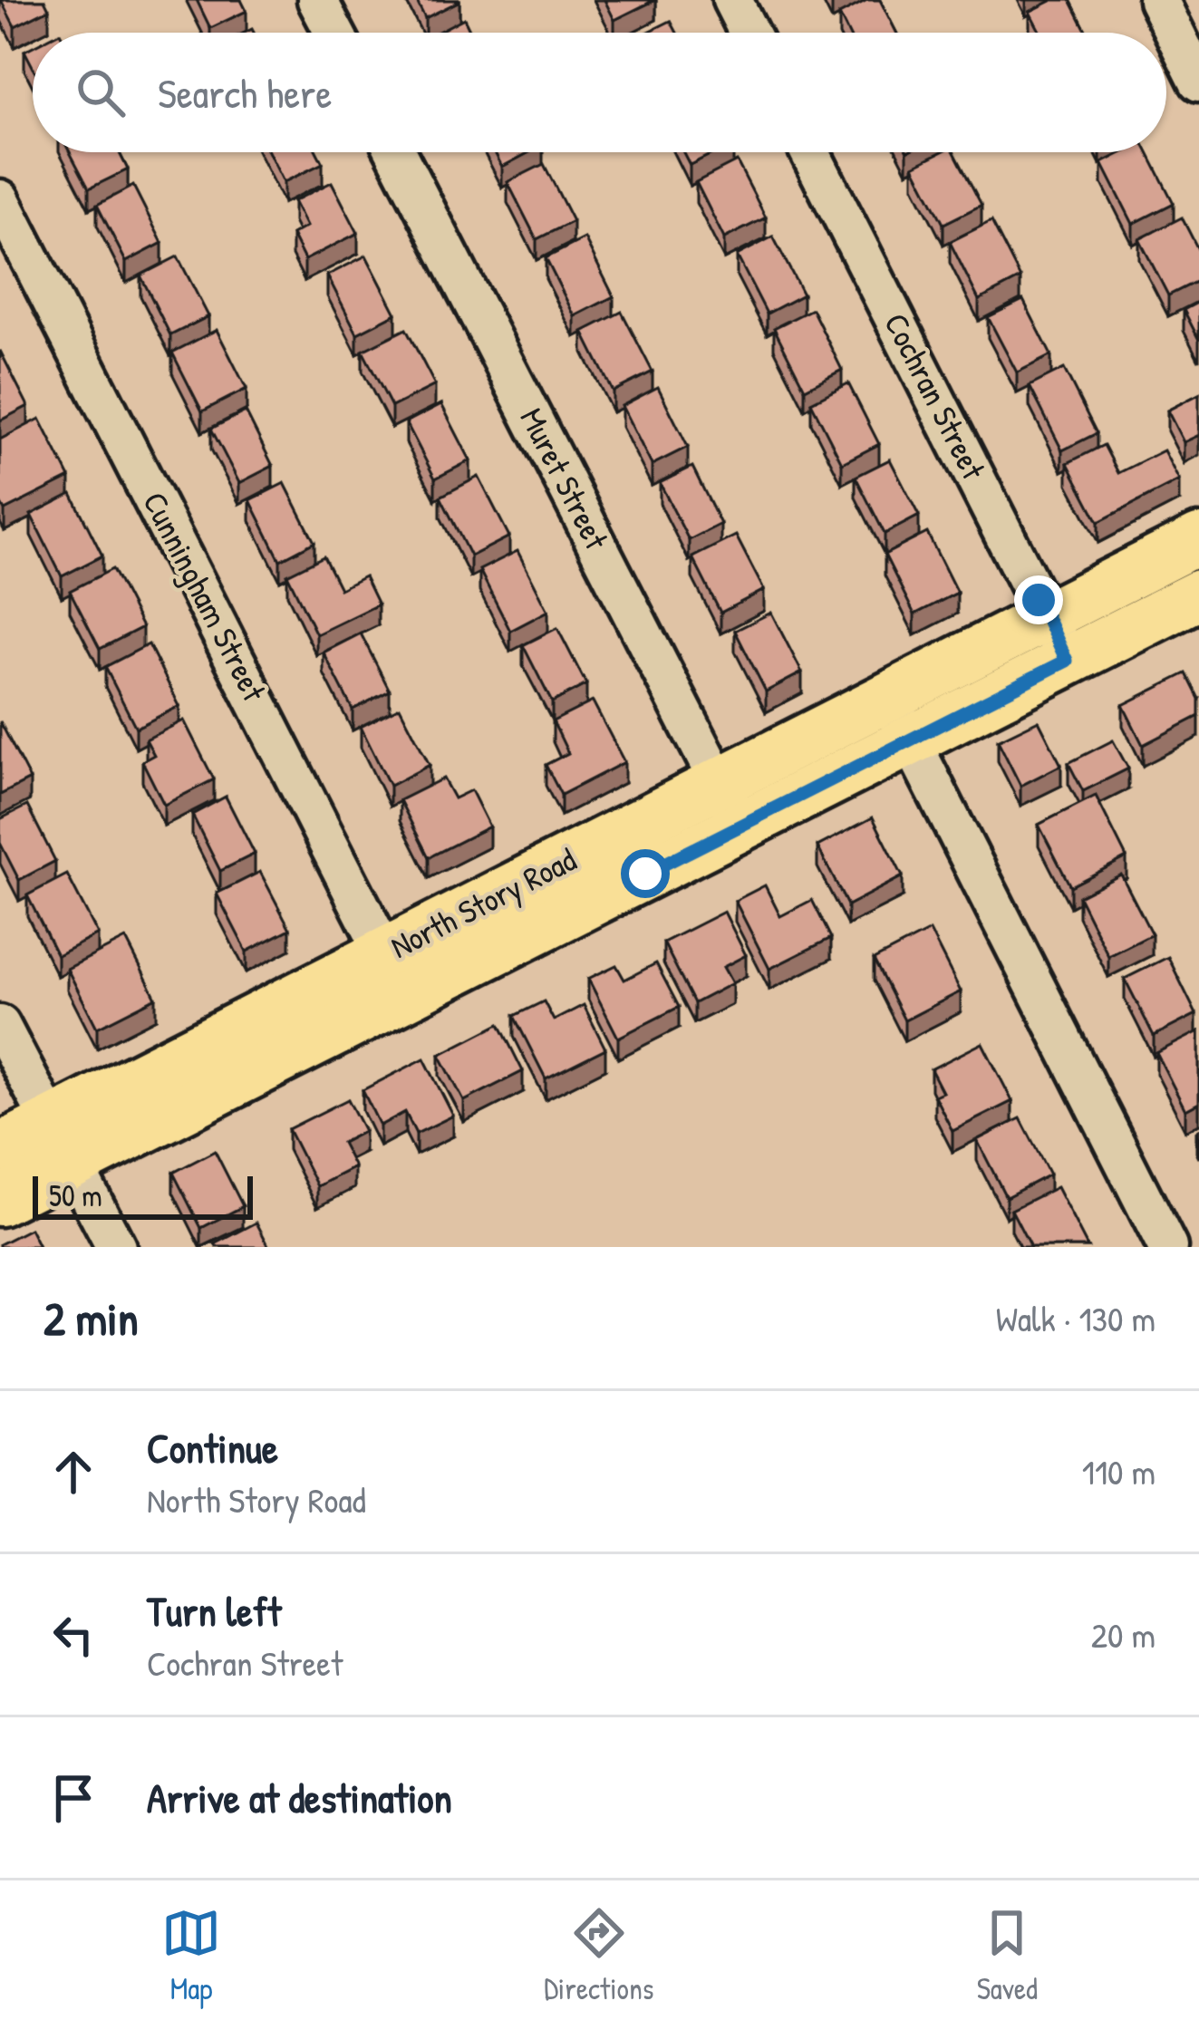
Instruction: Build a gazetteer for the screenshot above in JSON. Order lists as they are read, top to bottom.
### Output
{
  "streets": {
    "main road": ["North Story Road"],
    "street": ["Cochran Street", "Muret Street", "Cunningham Street"]
  },
  "crossings": [
    ["Cochran Street", "North Story Road"],
    ["Muret Street", "North Story Road"],
    ["Cunningham Street", "North Story Road"]
  ],
  "scale_bar": "50 m",
  "page": {
    "search": "Search here",
    "scale": "50 m",
    "heading": ["2 min", "Walk · 130 m"],
    "list": [
      ["Continue", "North Story Road", "110 m"],
      ["Turn left", "Cochran Street", "20 m"],
      "Arrive at destination"
    ],
    "nav": ["Map", "Directions", "Saved"]
  }
}
